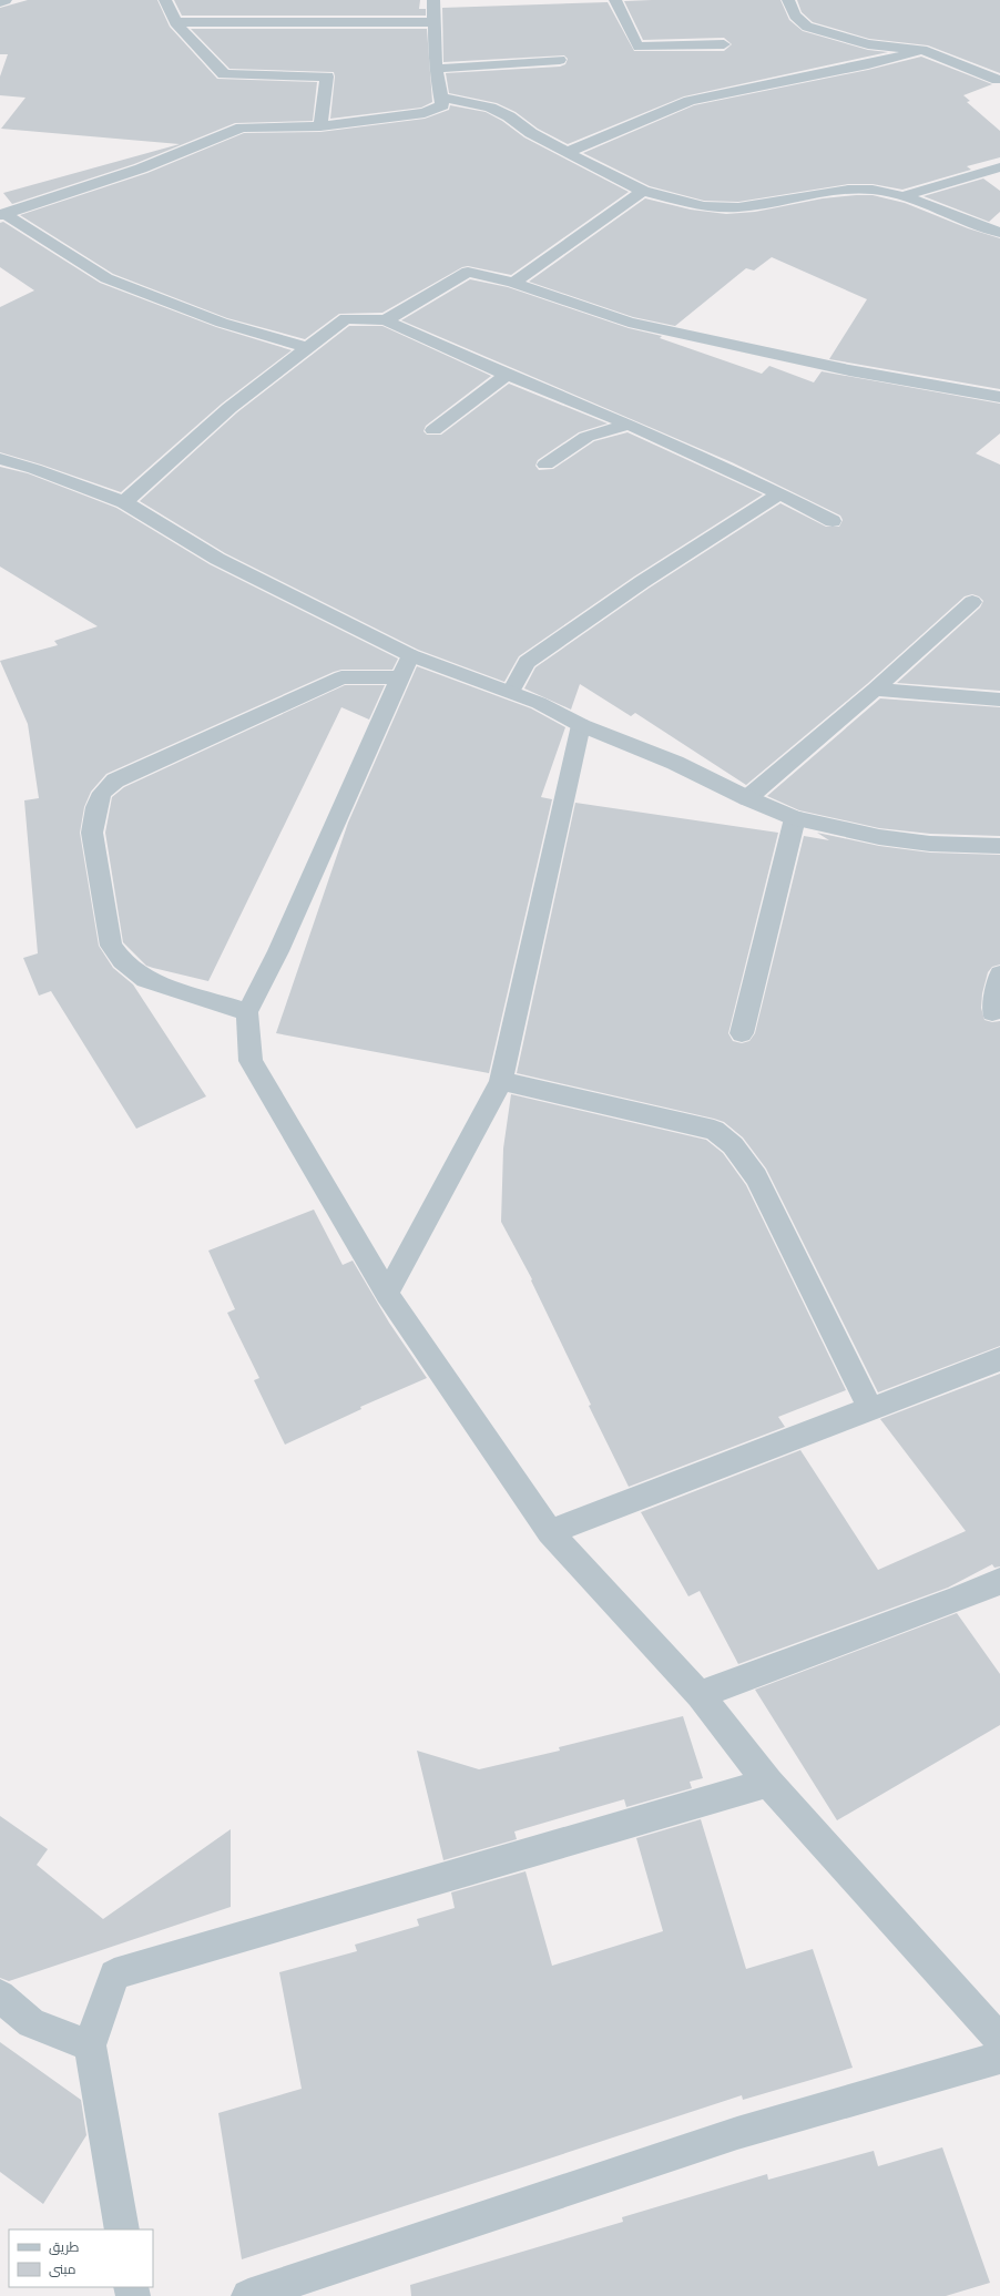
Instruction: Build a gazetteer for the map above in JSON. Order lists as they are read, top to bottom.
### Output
{
  "legend": ["طريق", "مبنى"]
}
